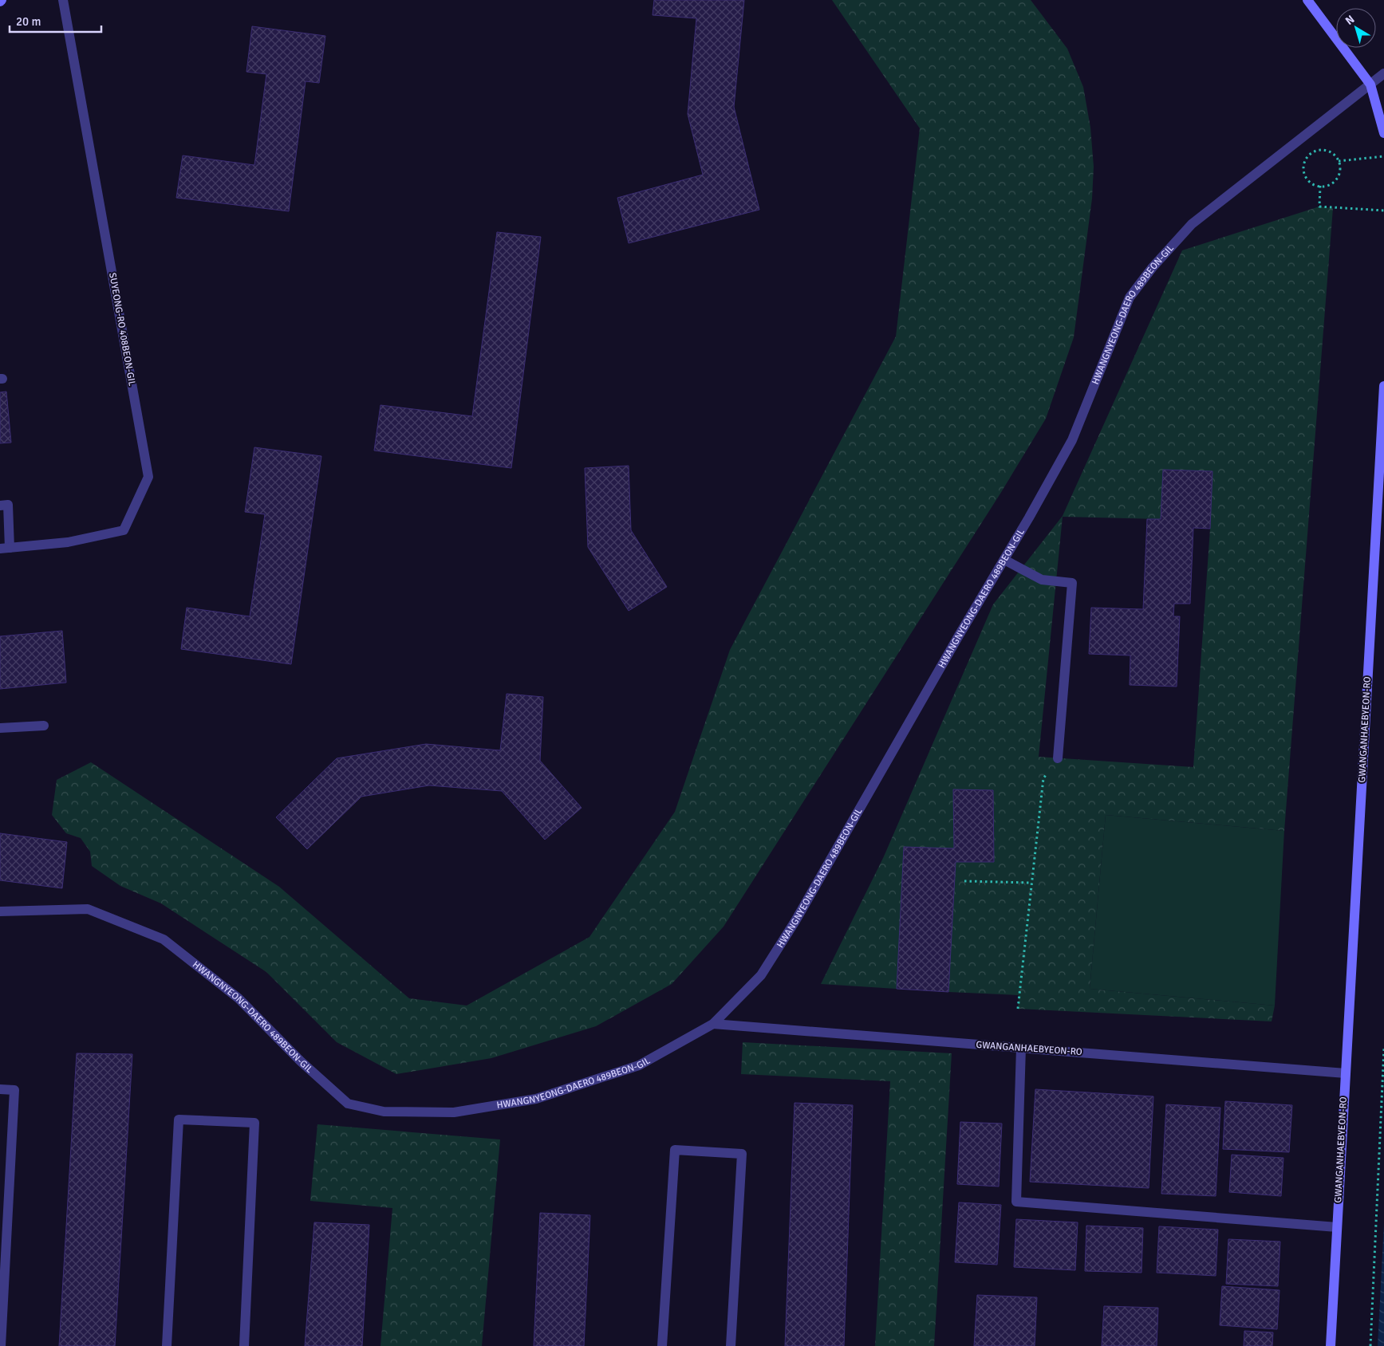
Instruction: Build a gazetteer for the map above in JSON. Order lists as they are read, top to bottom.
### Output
{
  "streets": {
    "main road": ["GWANGANHAEBYEON-RO"],
    "street": ["HWANGNYEONG-DAERO 489BEON-GIL", "SUYEONG-RO 408BEON-GIL"]
  },
  "crossings": [
    ["HWANGNYEONG-DAERO 489BEON-GIL", "GWANGANHAEBYEON-RO"]
  ],
  "scale_bar": "20 m",
  "north": "top left"
}
